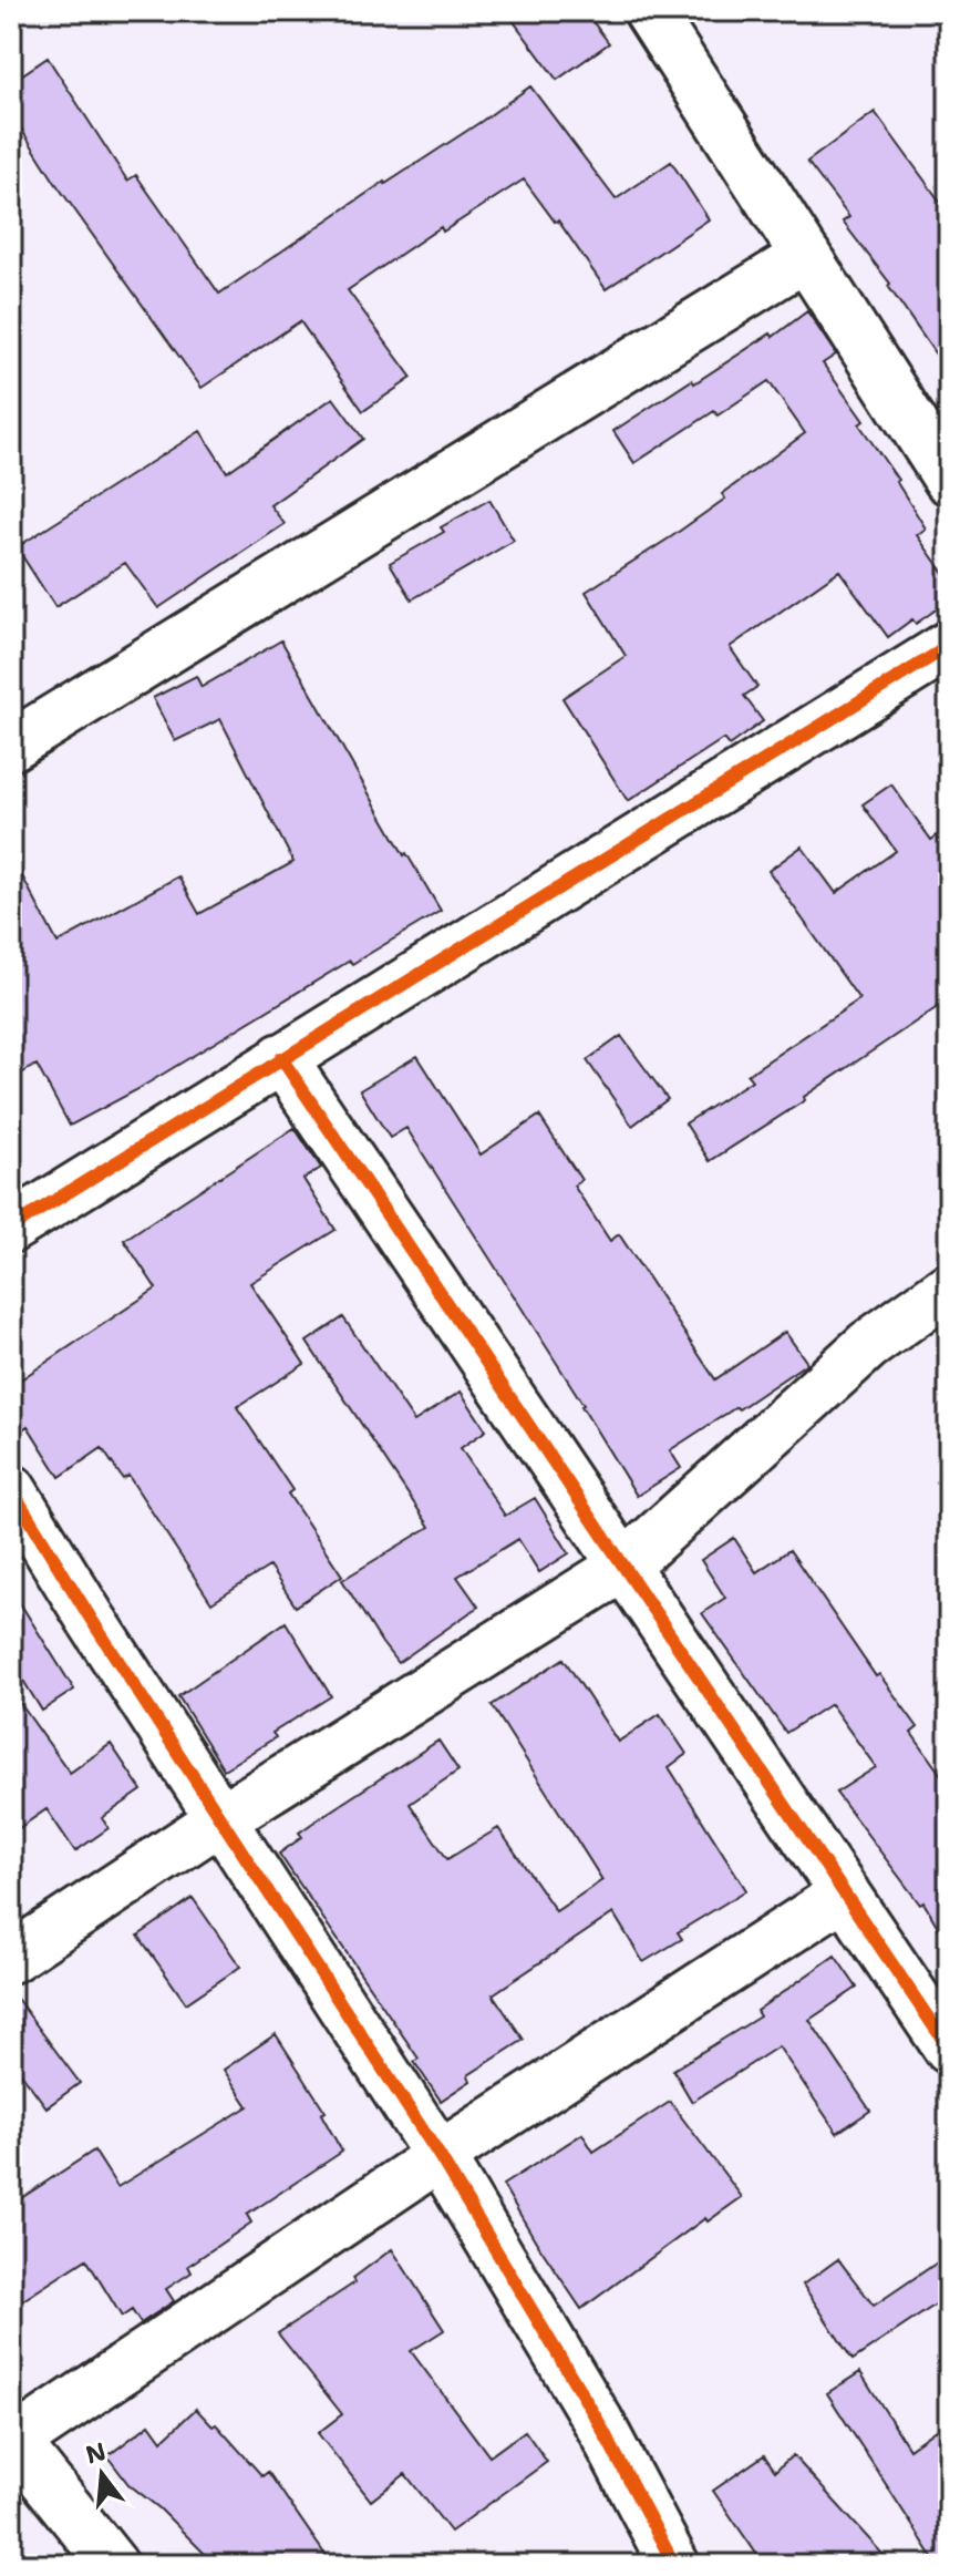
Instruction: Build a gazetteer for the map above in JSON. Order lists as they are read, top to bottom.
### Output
{
  "north": "top"
}
